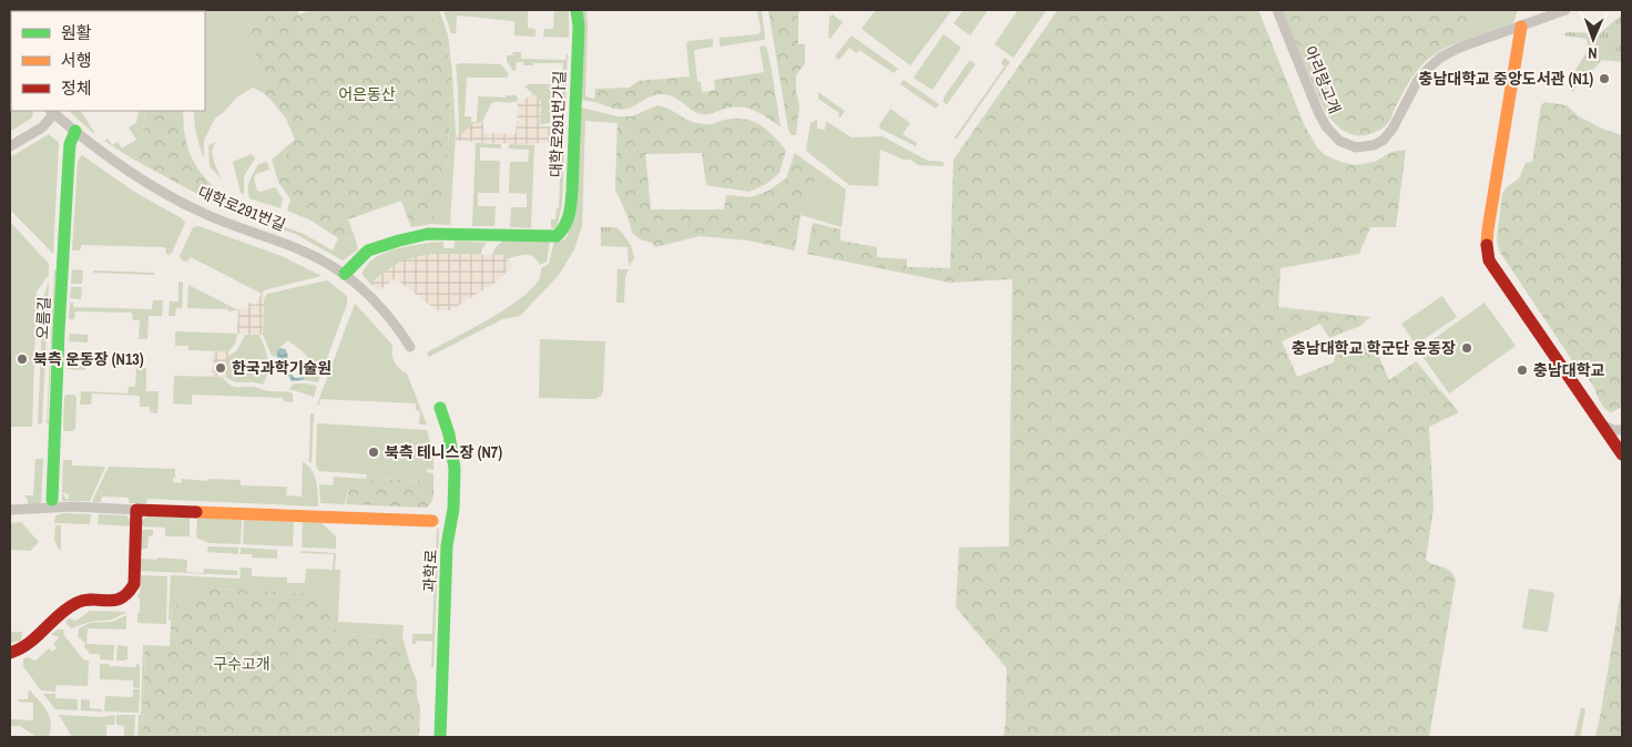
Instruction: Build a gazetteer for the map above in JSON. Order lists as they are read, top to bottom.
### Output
{
  "streets": {
    "street": [
      "아리랑고개",
      "대학로291번가길",
      "대학로291번길",
      "오름길",
      "과학로"
    ]
  },
  "crossings": [
    ["대학로291번가길", "대학로291번길"],
    ["대학로291번길", "오름길"]
  ],
  "parks": ["어은동산", "구수고개"],
  "places": [
    "충남대학교 중앙도서관 (N1)",
    "충남대학교 학군단 운동장",
    "북측 운동장 (N13)",
    "한국과학기술원",
    "충남대학교",
    "북측 테니스장 (N7)"
  ],
  "legend": ["원활", "서행", "정체"],
  "north": "bottom"
}
